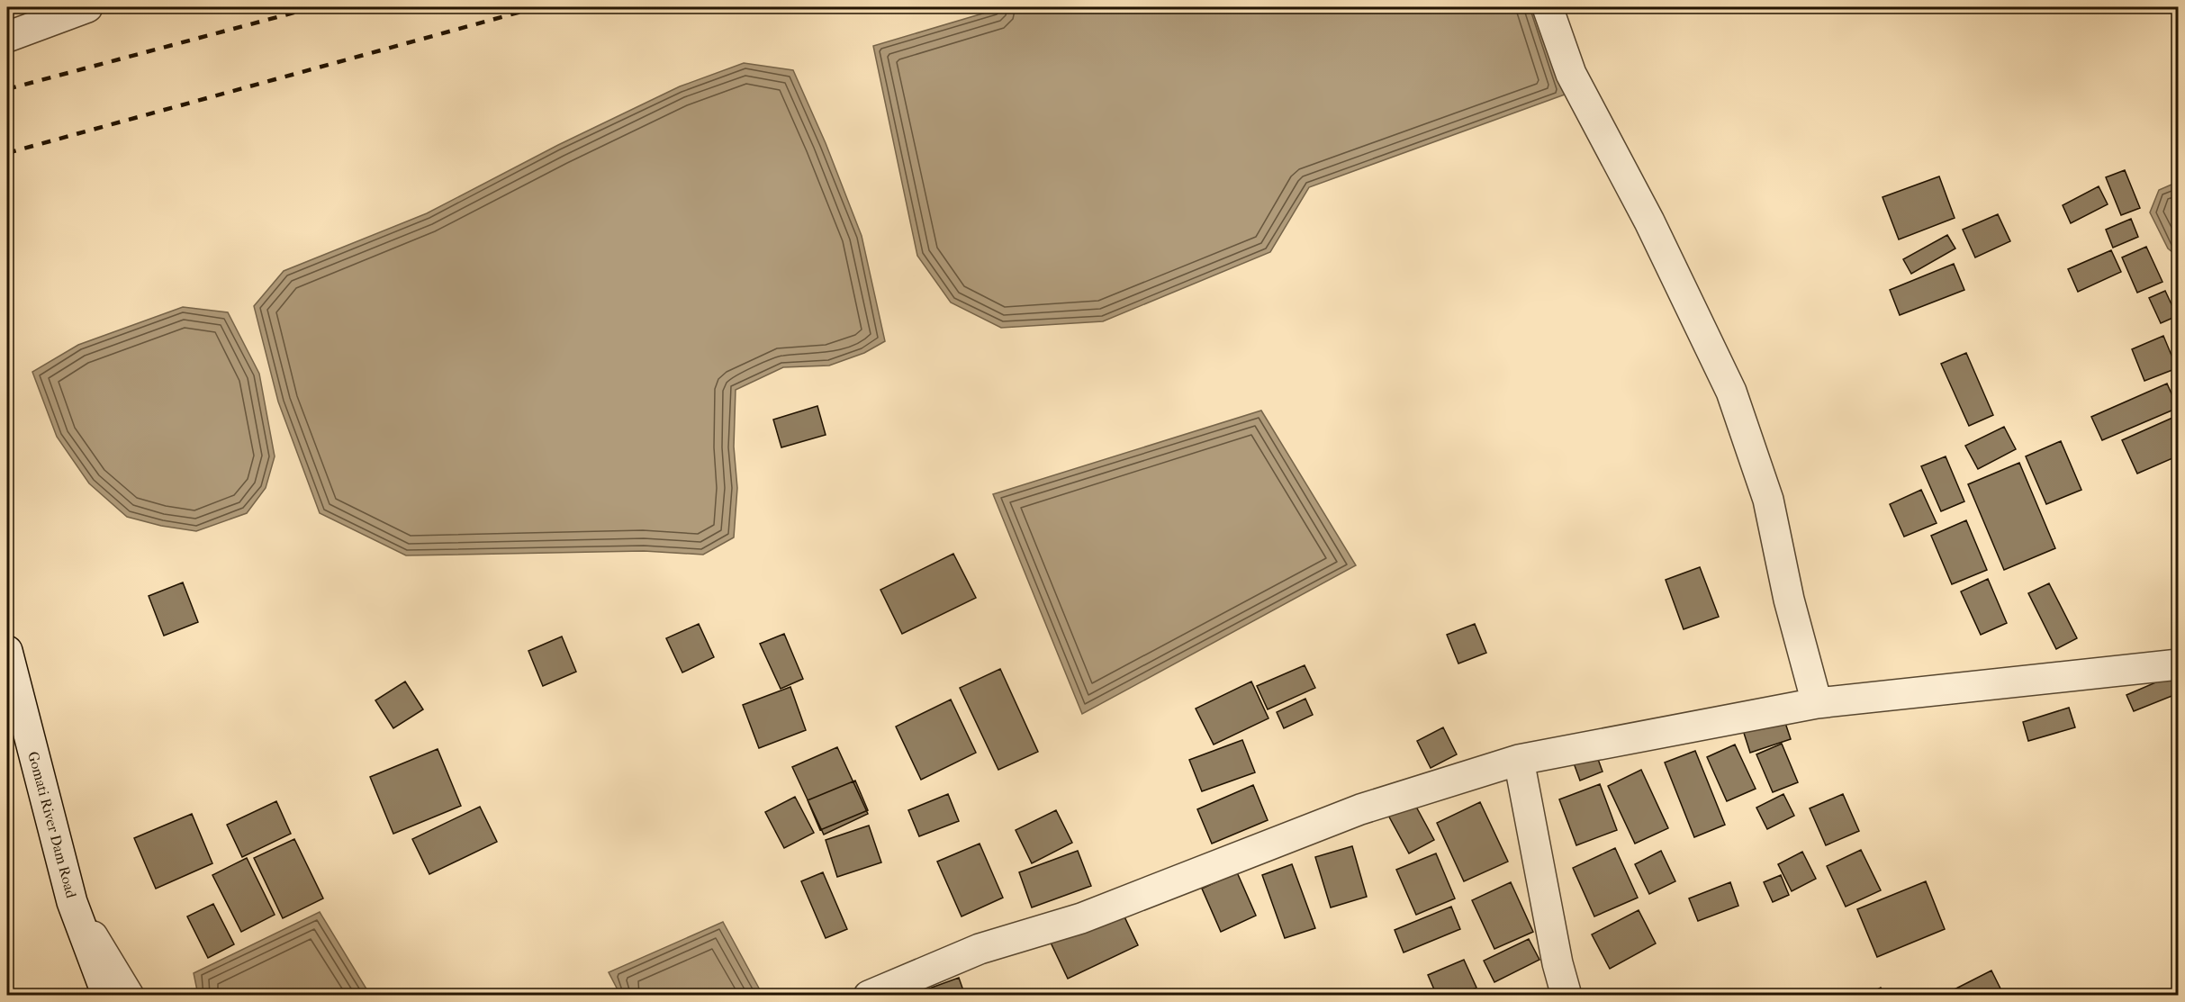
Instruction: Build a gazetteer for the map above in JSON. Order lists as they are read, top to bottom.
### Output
{
  "streets": {
    "street": ["Gomati River Dam Road"]
  }
}
